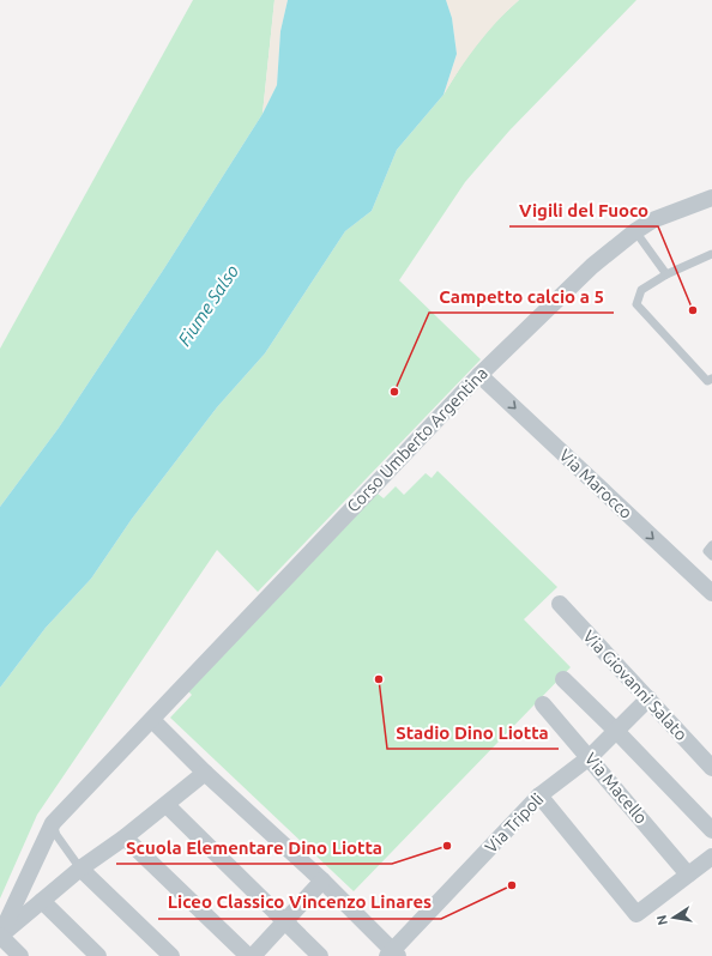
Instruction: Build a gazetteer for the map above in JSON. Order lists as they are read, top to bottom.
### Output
{
  "streets": {
    "street": [
      "Corso Umberto Argentina",
      "Via Marocco",
      "Via Giovanni Salato",
      "Via Macello",
      "Via Tripoli"
    ]
  },
  "crossings": [
    ["Corso Umberto Argentina", "Via Marocco"],
    ["Via Giovanni Salato", "Via Tripoli"],
    ["Via Macello", "Via Tripoli"]
  ],
  "one_way": ["Via Marocco"],
  "water": ["Fiume Salso"],
  "places": [
    "Vigili del Fuoco",
    "Campetto calcio a 5",
    "Stadio Dino Liotta",
    "Scuola Elementare Dino Liotta",
    "Liceo Classico Vincenzo Linares"
  ],
  "north": "left"
}
